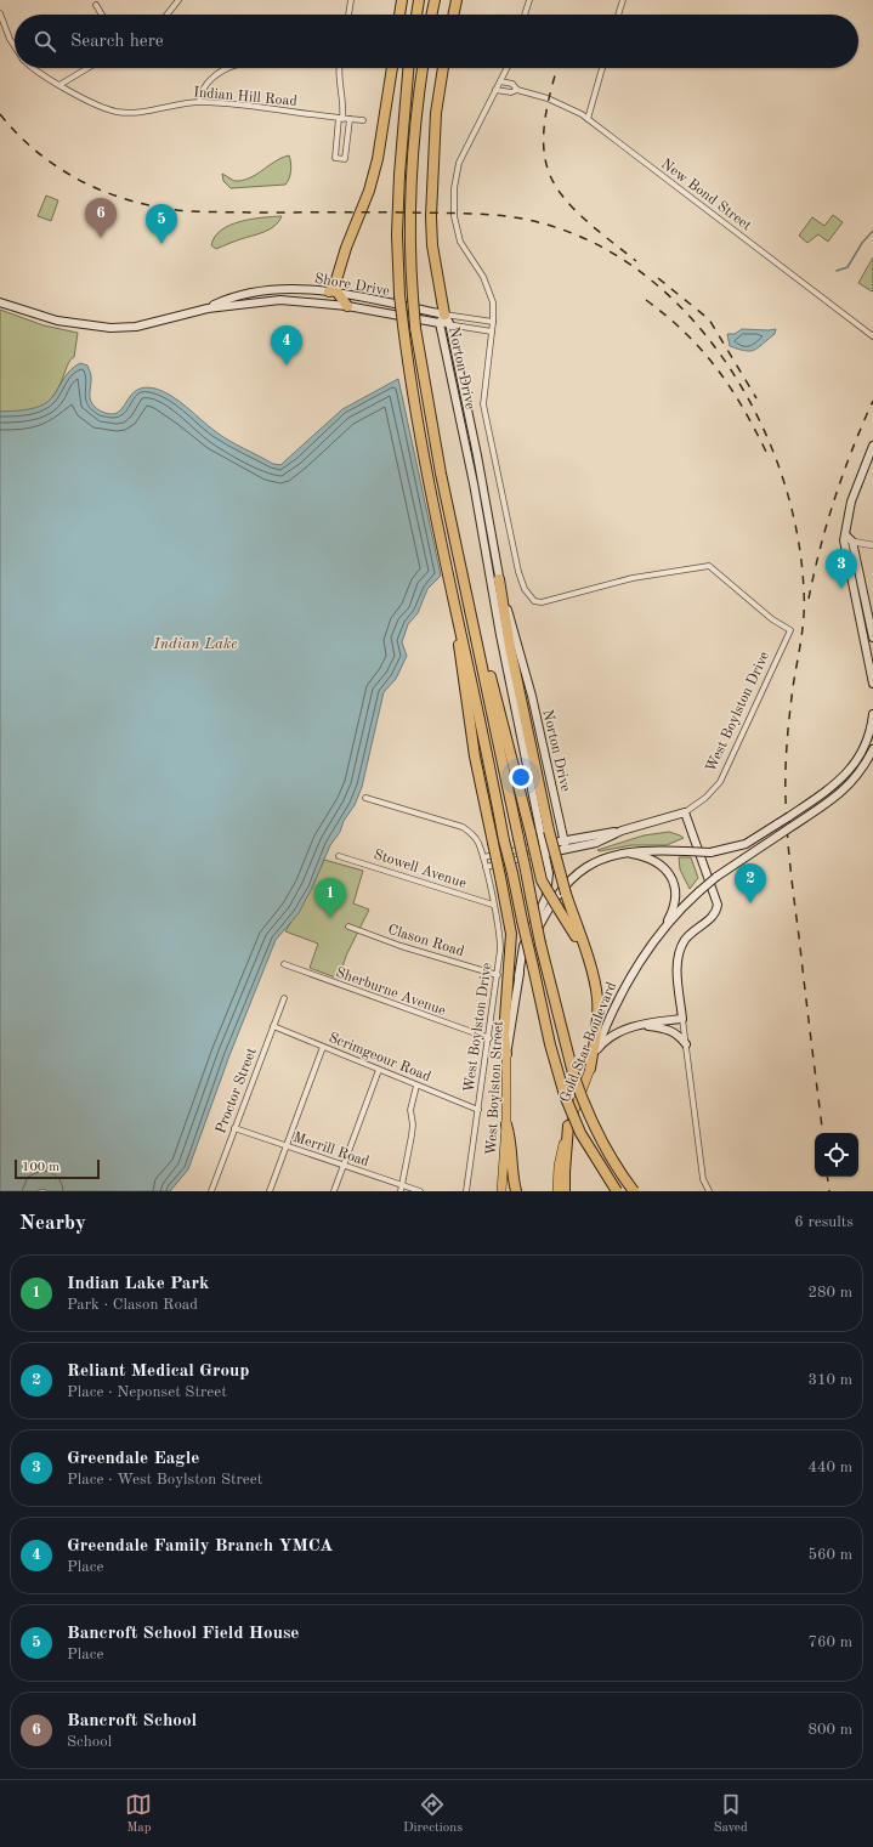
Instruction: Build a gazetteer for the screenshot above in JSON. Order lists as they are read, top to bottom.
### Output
{
  "streets": {
    "main road": [
      "Shore Drive",
      "Norton Drive",
      "West Boylston Drive",
      "Gold Star Boulevard",
      "West Boylston Street"
    ],
    "street": [
      "Indian Hill Road",
      "New Bond Street",
      "Stowell Avenue",
      "Clason Road",
      "Sherburne Avenue",
      "Scrimgeour Road",
      "Proctor Street",
      "Merrill Road"
    ]
  },
  "crossings": [
    ["New Bond Street", "Norton Drive"],
    ["Shore Drive", "Norton Drive"],
    ["Norton Drive", "West Boylston Drive"],
    ["Norton Drive", "West Boylston Street"],
    ["West Boylston Drive", "Stowell Avenue"],
    ["West Boylston Drive", "Clason Road"],
    ["West Boylston Drive", "Sherburne Avenue"],
    ["West Boylston Drive", "Scrimgeour Road"],
    ["Scrimgeour Road", "Proctor Street"],
    ["Proctor Street", "Merrill Road"]
  ],
  "water": ["Indian Lake"],
  "scale_bar": "100 m",
  "page": {
    "search": "Search here",
    "pins": [
      "6",
      "5",
      "4",
      "3",
      "2",
      "1"
    ],
    "scale": "100 m",
    "heading": ["Nearby", "6 results"],
    "list": [
      {
        "mark": "1",
        "name": "Indian Lake Park",
        "note": "Park · Clason Road",
        "value": "280 m"
      },
      {
        "mark": "2",
        "name": "Reliant Medical Group",
        "note": "Place · Neponset Street",
        "value": "310 m"
      },
      {
        "mark": "3",
        "name": "Greendale Eagle",
        "note": "Place · West Boylston Street",
        "value": "440 m"
      },
      {
        "mark": "4",
        "name": "Greendale Family Branch YMCA",
        "note": "Place",
        "value": "560 m"
      },
      {
        "mark": "5",
        "name": "Bancroft School Field House",
        "note": "Place",
        "value": "760 m"
      },
      {
        "mark": "6",
        "name": "Bancroft School",
        "note": "School",
        "value": "800 m"
      }
    ],
    "nav": ["Map", "Directions", "Saved"]
  }
}
